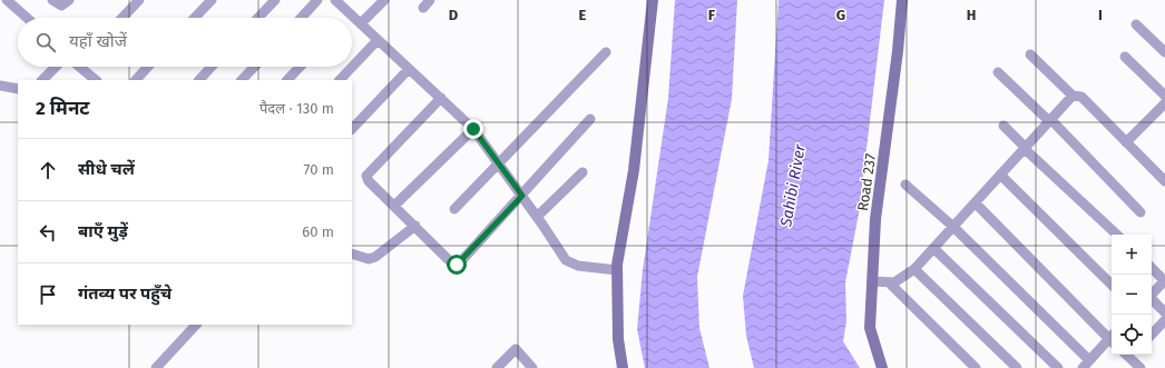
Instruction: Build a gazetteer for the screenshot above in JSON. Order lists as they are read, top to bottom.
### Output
{
  "streets": {
    "street": ["Road 237"]
  },
  "water": ["Sahibi River"],
  "page": {
    "search": "यहाँ खोजें",
    "heading": ["2 मिनट", "पैदल · 130 m"],
    "list": [
      ["सीधे चलें", "70 m"],
      ["बाएँ मुड़ें", "60 m"],
      "गंतव्य पर पहुँचे"
    ],
    "map_buttons": ["+", "−"]
  },
  "grid": {
    "columns": [
      "D",
      "E",
      "F",
      "G",
      "H",
      "I"
    ]
  }
}
